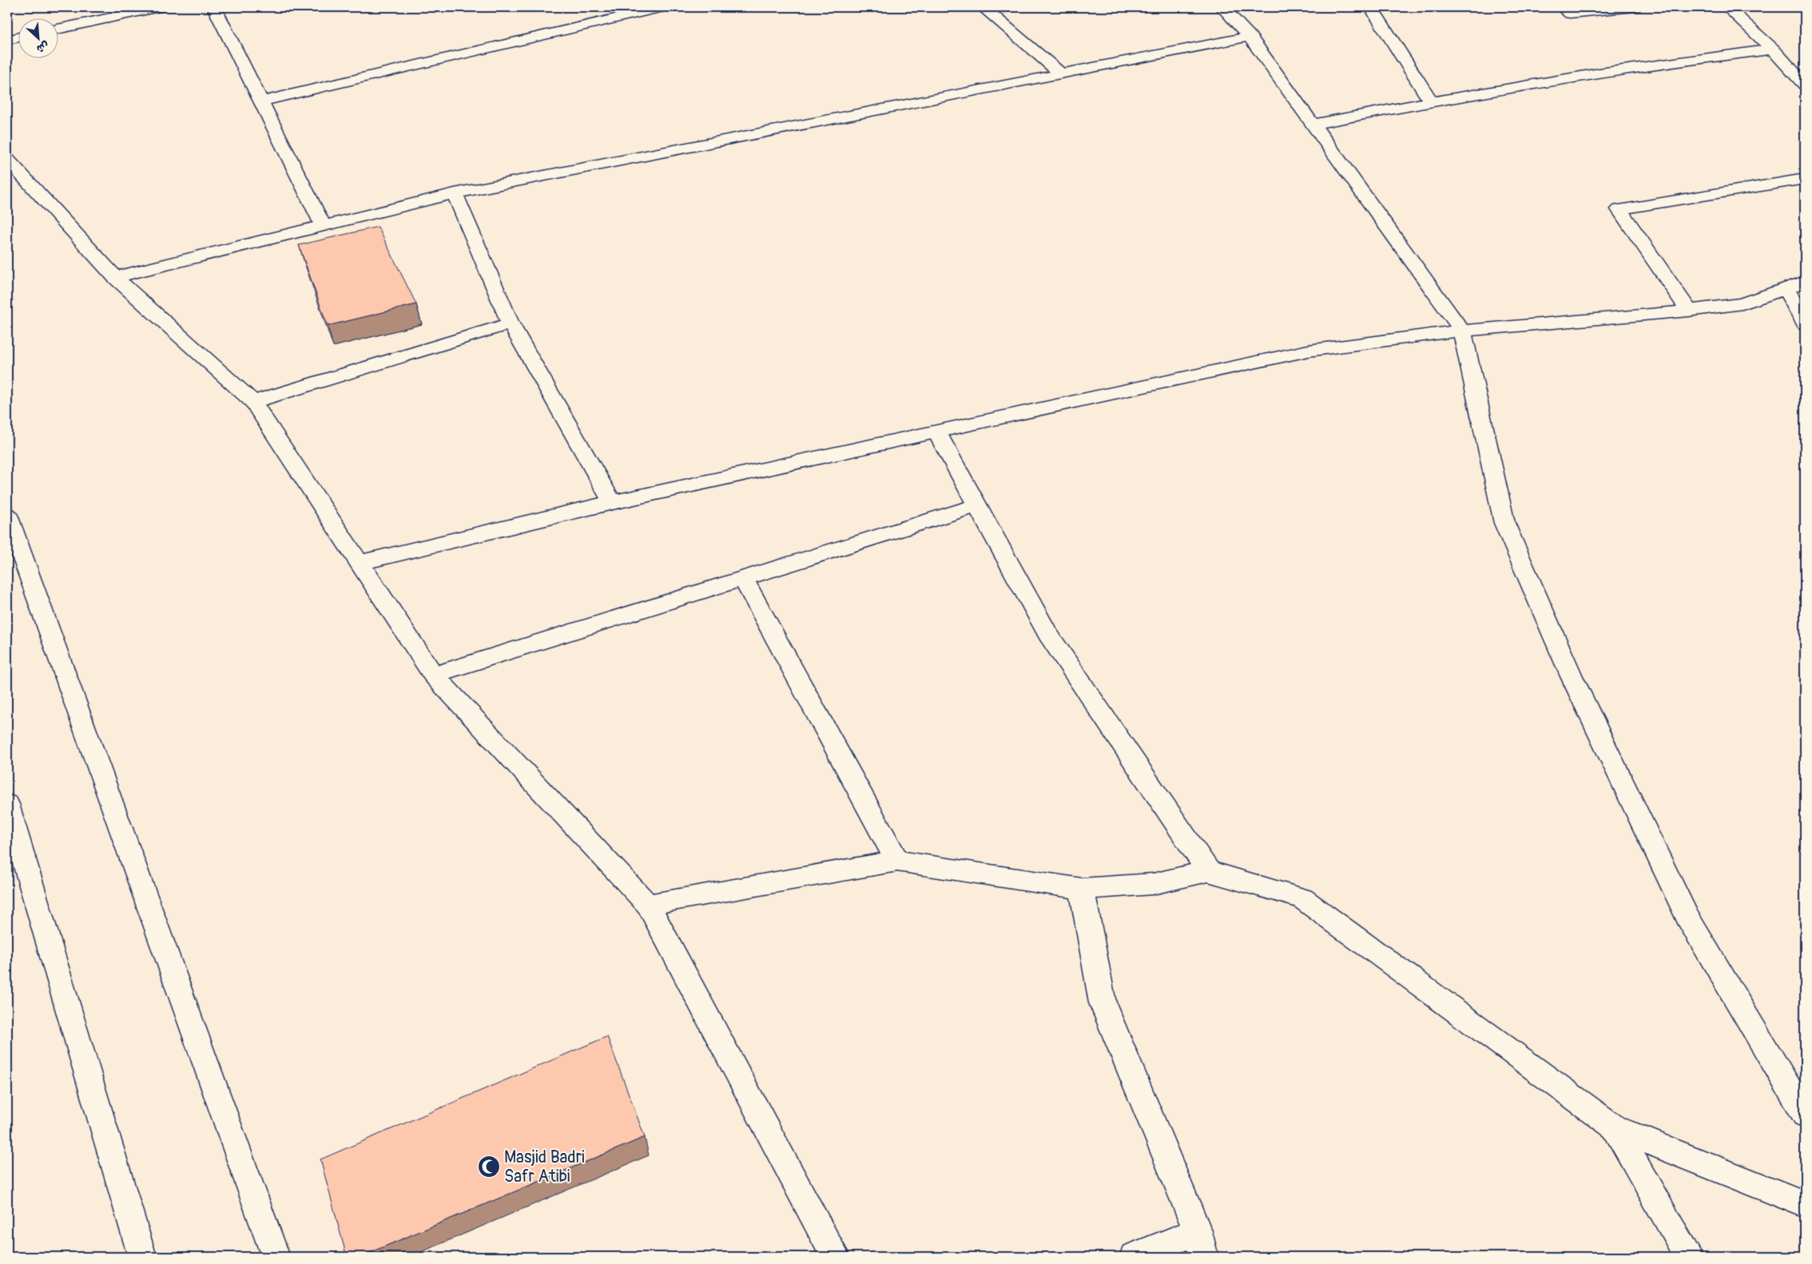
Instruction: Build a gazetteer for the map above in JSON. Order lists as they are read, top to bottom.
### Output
{
  "places": {
    "mosque": ["Masjid Badri Safr Atibi"]
  },
  "north": "bottom right"
}
